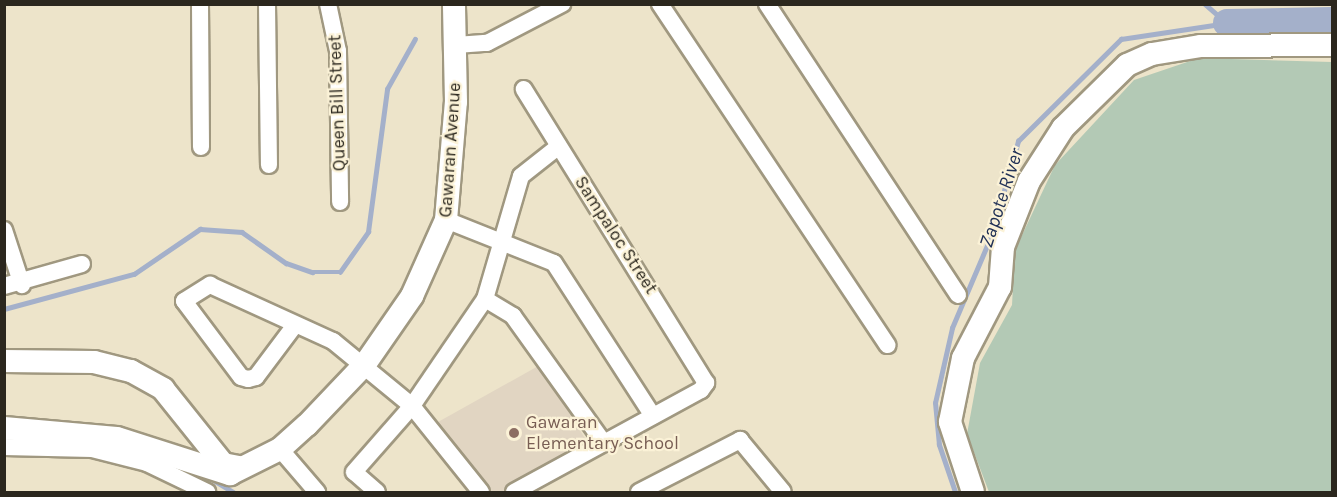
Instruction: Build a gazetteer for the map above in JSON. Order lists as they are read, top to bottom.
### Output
{
  "streets": {
    "street": ["Queen Bill Street", "Gawaran Avenue", "Sampaloc Street"]
  },
  "water": ["Zapote River"],
  "places": ["Gawaran Elementary School"]
}
